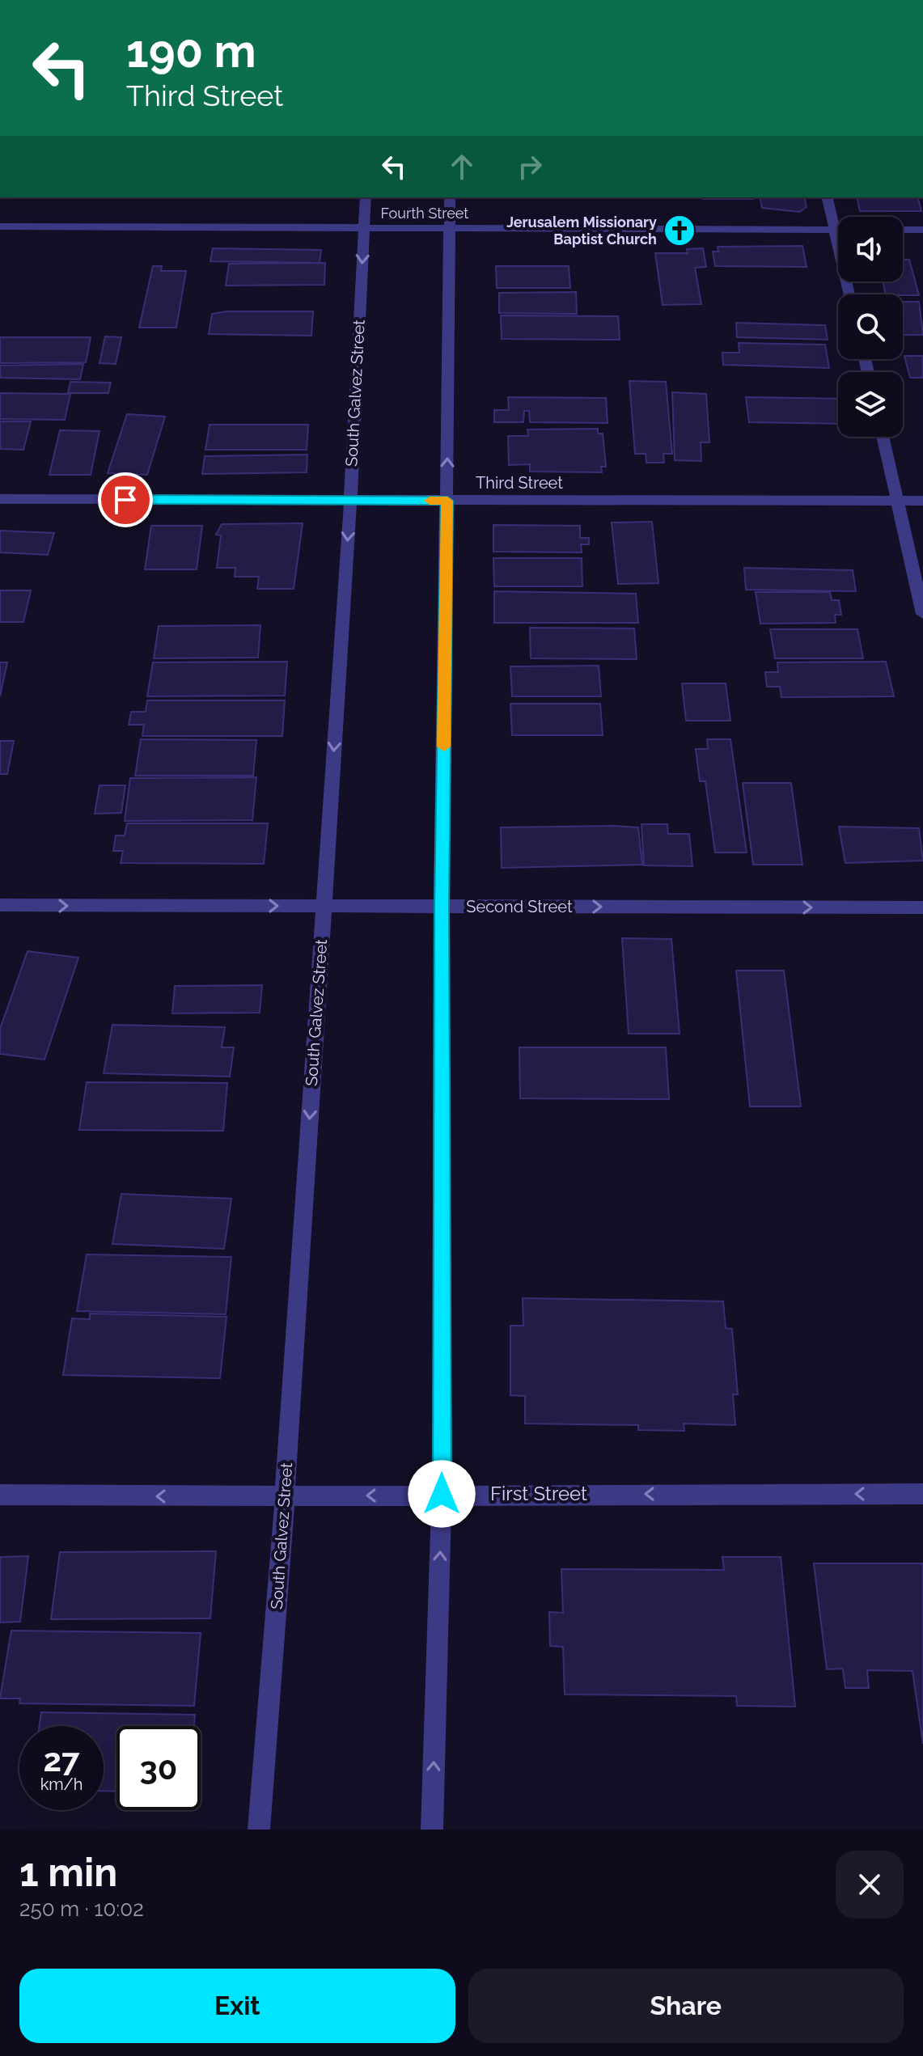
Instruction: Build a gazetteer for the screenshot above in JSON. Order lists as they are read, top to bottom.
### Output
{
  "streets": {
    "street": [
      "Fourth Street",
      "South Galvez Street",
      "Third Street",
      "Second Street",
      "First Street"
    ]
  },
  "crossings": [
    ["Fourth Street", "South Galvez Street"],
    ["South Galvez Street", "Third Street"],
    ["South Galvez Street", "Second Street"],
    ["South Galvez Street", "First Street"]
  ],
  "one_way": ["Second Street", "First Street"],
  "places": {
    "church": ["Jerusalem Missionary Baptist Church"]
  },
  "page": {
    "turn": ["190 m", "Third Street"],
    "speed": "27 km/h",
    "limit": "30",
    "heading": ["1 min", "250 m · 10:02"],
    "buttons": ["Exit", "Share"]
  }
}
